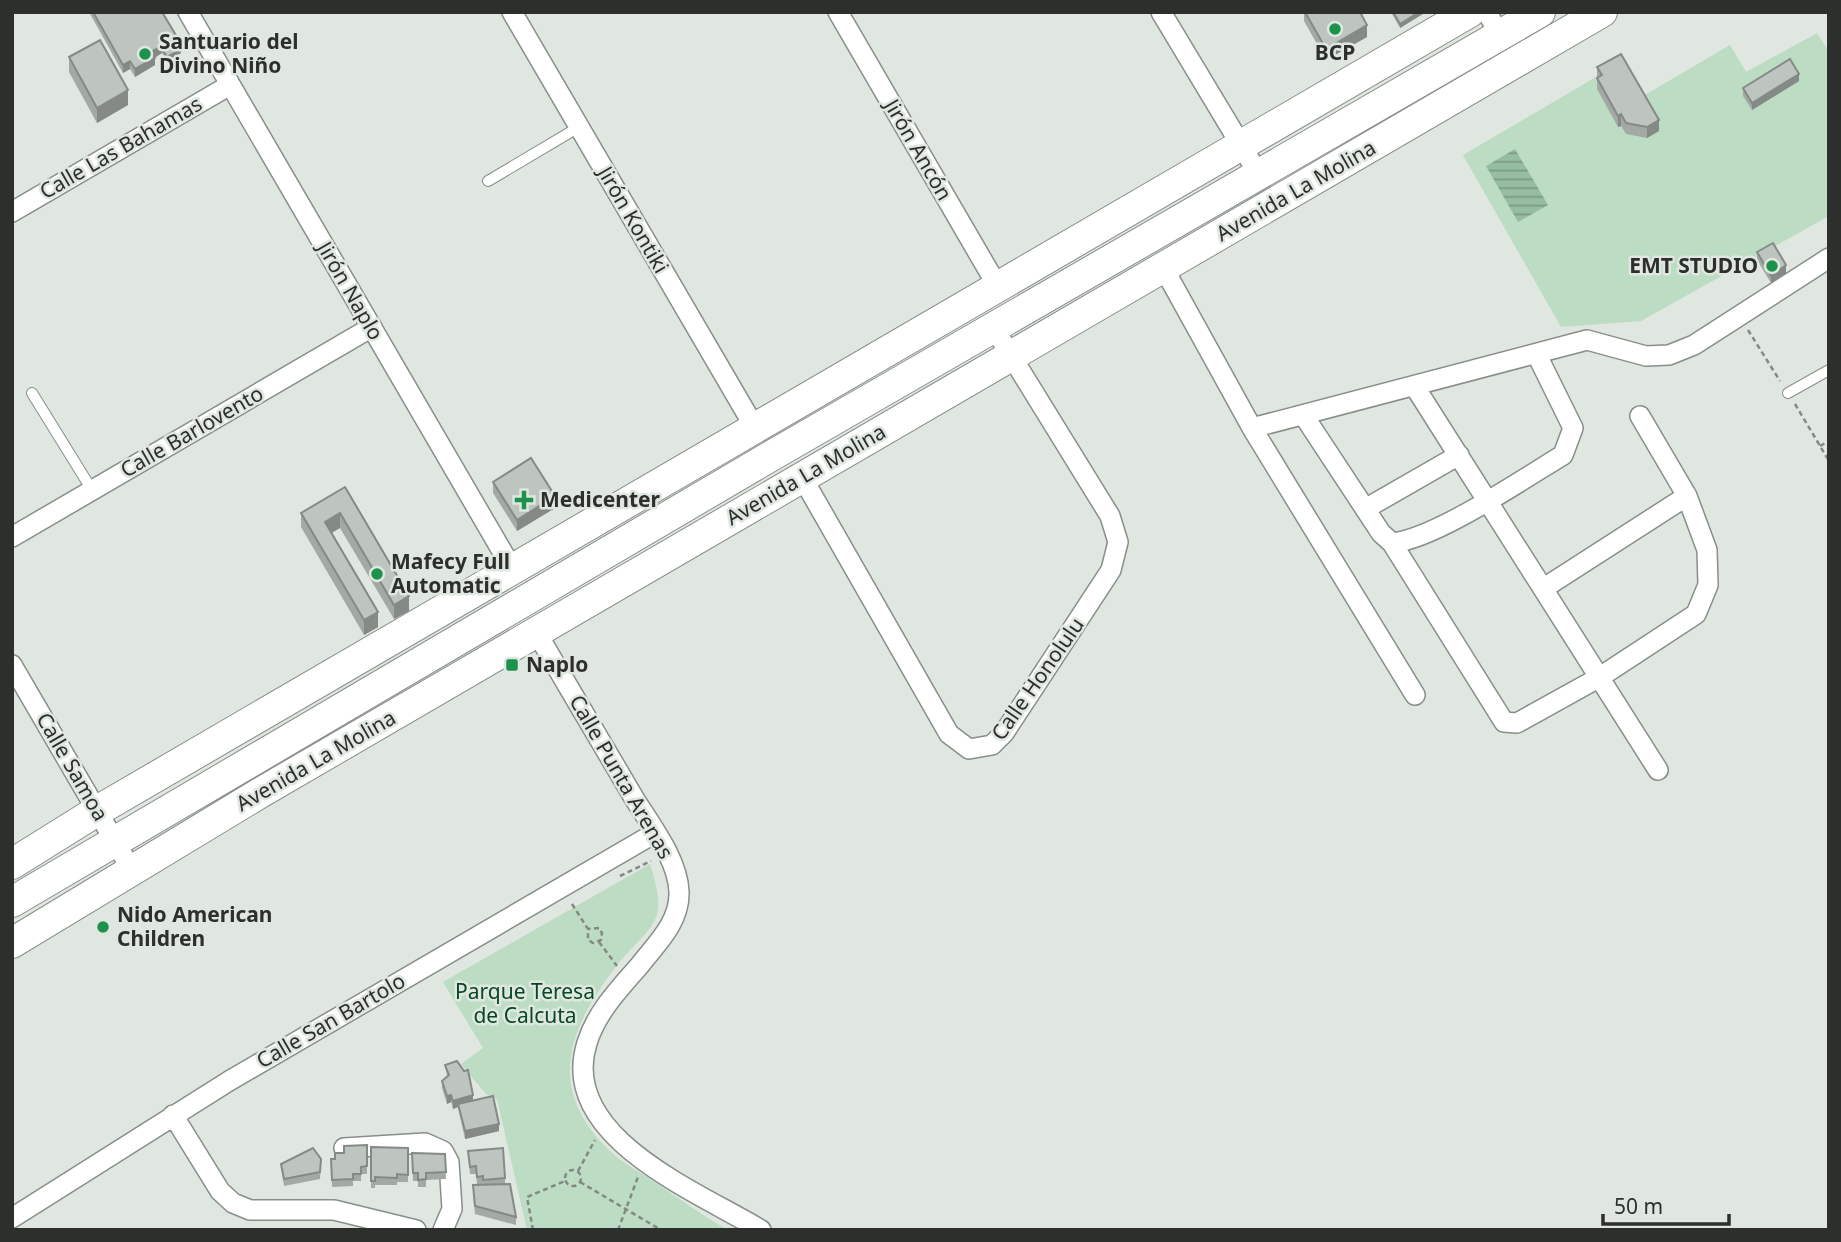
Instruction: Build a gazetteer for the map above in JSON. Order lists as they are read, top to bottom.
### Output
{
  "streets": {
    "main road": ["Avenida La Molina"],
    "street": [
      "Calle Las Bahamas",
      "Jirón Ancón",
      "Jirón Kontiki",
      "Jirón Naplo",
      "Calle Barlovento",
      "Calle Honolulu",
      "Calle Samoa",
      "Calle Punta Arenas",
      "Calle San Bartolo"
    ]
  },
  "crossings": [
    ["Calle Las Bahamas", "Jirón Naplo"],
    ["Avenida La Molina", "Calle Honolulu"],
    ["Avenida La Molina", "Calle Samoa"],
    ["Avenida La Molina", "Calle Punta Arenas"],
    ["Jirón Naplo", "Calle Barlovento"],
    ["Calle Punta Arenas", "Calle San Bartolo"]
  ],
  "parks": ["Parque Teresa de Calcuta"],
  "places": {
    "other": [
      "BCP",
      "Santuario del Divino Niño",
      "EMT STUDIO",
      "Mafecy Full Automatic",
      "Nido American Children"
    ],
    "health": ["Medicenter"],
    "transit": ["Naplo"]
  },
  "scale_bar": "50 m"
}
